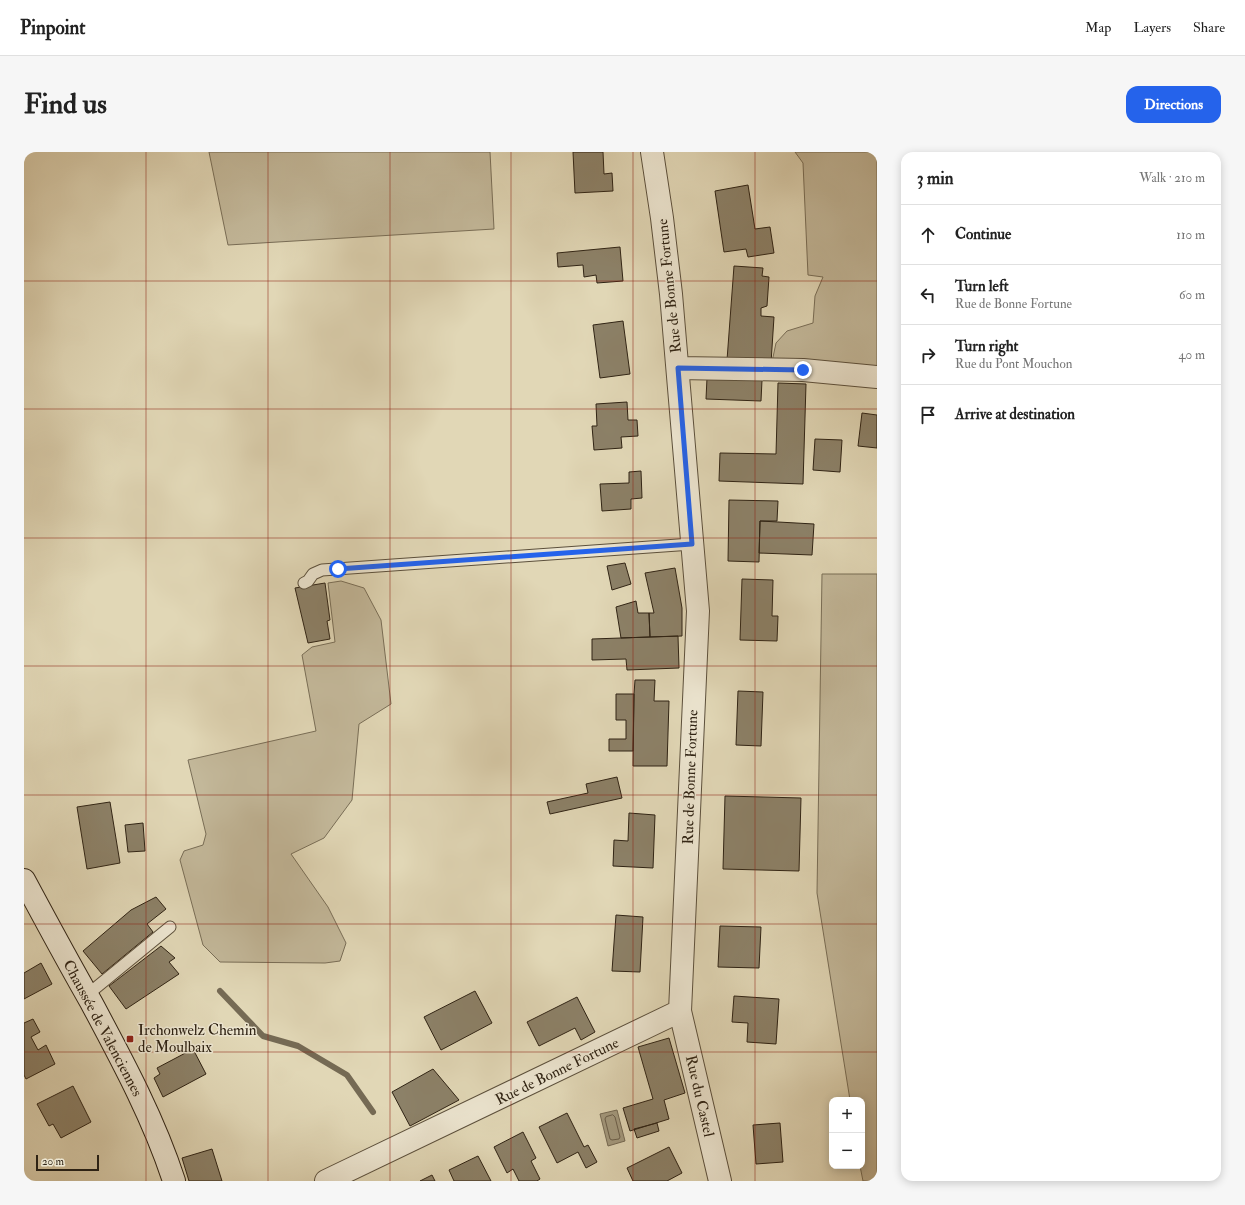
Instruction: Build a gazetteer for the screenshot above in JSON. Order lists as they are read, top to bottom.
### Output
{
  "streets": {
    "street": ["Rue de Bonne Fortune", "Chaussée de Valenciennes", "Rue du Castel"]
  },
  "crossings": [
    ["Rue de Bonne Fortune", "Rue du Castel"]
  ],
  "places": {
    "transit": ["Irchonwelz Chemin de Moulbaix"]
  },
  "scale_bar": "20 m",
  "page": {
    "header": "Pinpoint",
    "nav": ["Map", "Layers", "Share"],
    "buttons": "Directions",
    "title": "Find us",
    "heading": ["3 min", "Walk · 210 m"],
    "list": [
      ["Continue", "110 m"],
      ["Turn left", "Rue de Bonne Fortune", "60 m"],
      ["Turn right", "Rue du Pont Mouchon", "40 m"],
      "Arrive at destination"
    ],
    "map_buttons": ["+", "−"],
    "scale": "20 m"
  }
}
